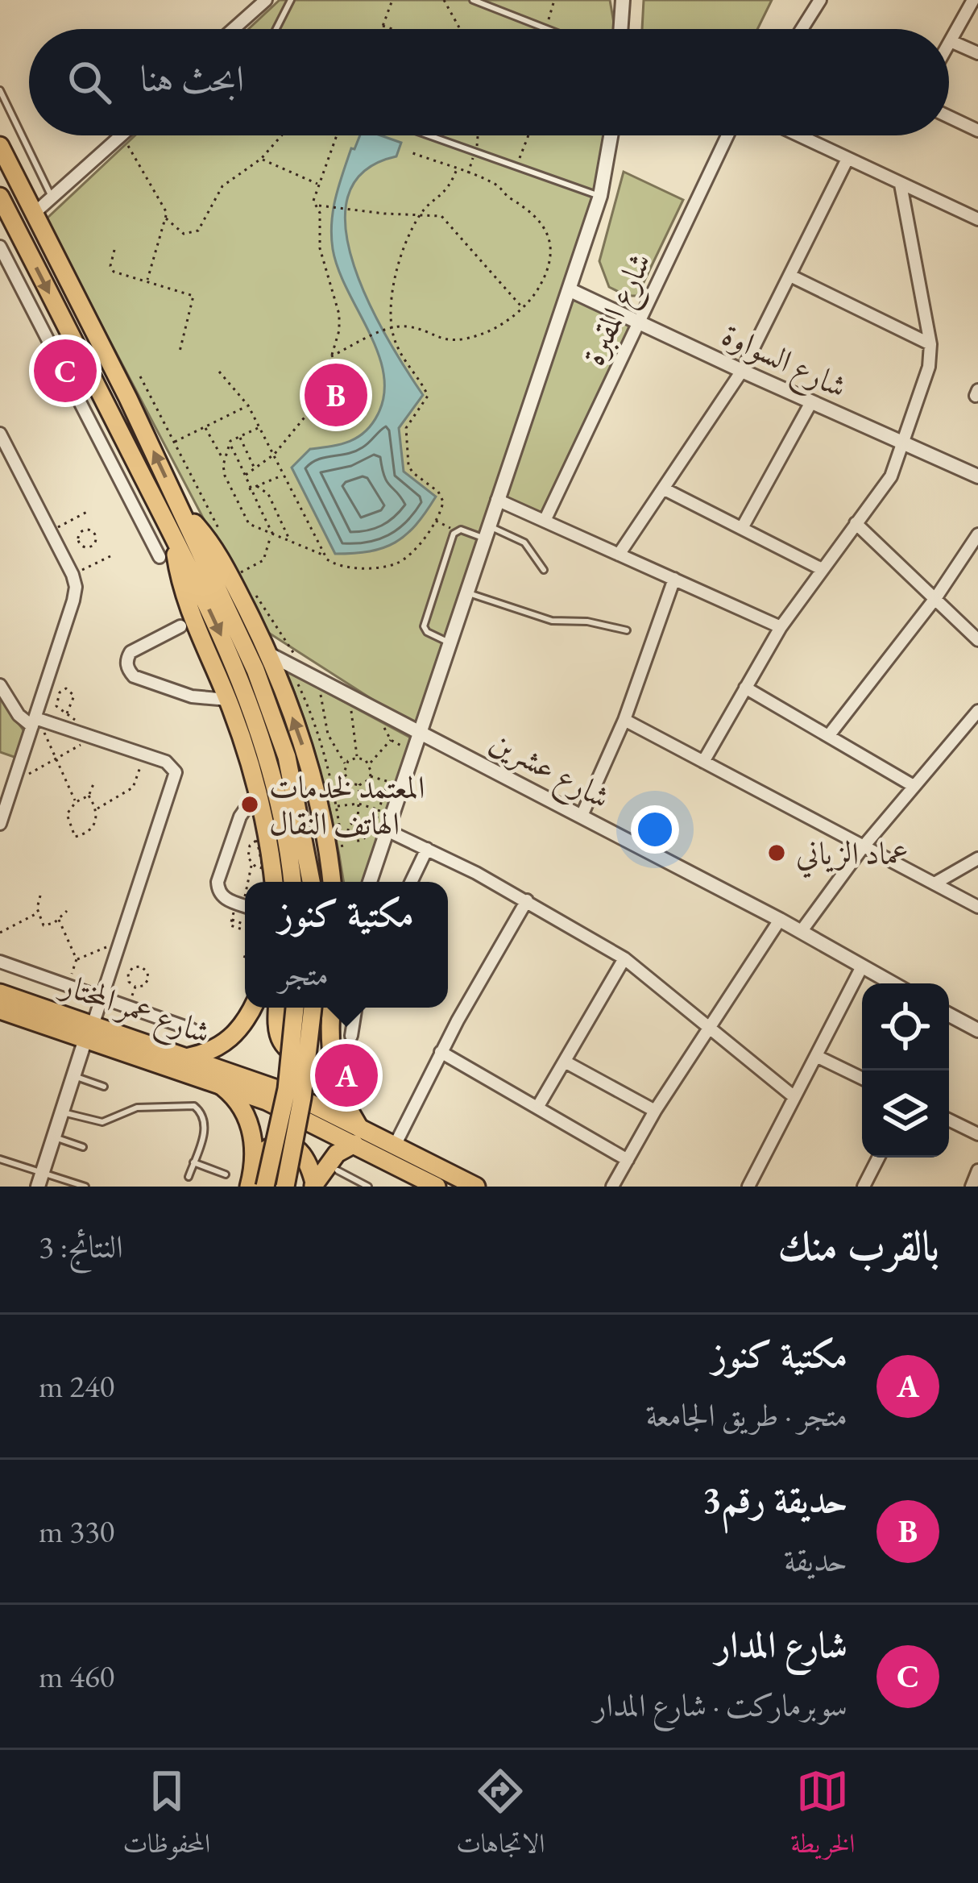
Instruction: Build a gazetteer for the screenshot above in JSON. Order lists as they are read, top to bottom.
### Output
{
  "streets": {
    "main road": ["شارع عمر المختار"],
    "street": ["شارع المقبرة", "شارع السواوة", "شارع عشرين"]
  },
  "crossings": [
    ["شارع المقبرة", "شارع السواوة"]
  ],
  "places": ["المعتمد لخدمات الهاتف النقال", "عماد الزياني"],
  "page": {
    "search": "ابحث هنا",
    "pins": ["C", "B", "A"],
    "popup": ["مكتية كنوز", "متجر"],
    "heading": ["بالقرب منك", "النتائج: 3"],
    "list": [
      {
        "mark": "A",
        "name": "مكتية كنوز",
        "note": "متجر · طريق الجامعة",
        "value": "240 m"
      },
      {
        "mark": "B",
        "name": "حديقة رقم3",
        "note": "حديقة",
        "value": "330 m"
      },
      {
        "mark": "C",
        "name": "شارع المدار",
        "note": "سوبرماركت · شارع المدار",
        "value": "460 m"
      }
    ],
    "nav": ["الخريطة", "الاتجاهات", "المحفوظات"]
  }
}
